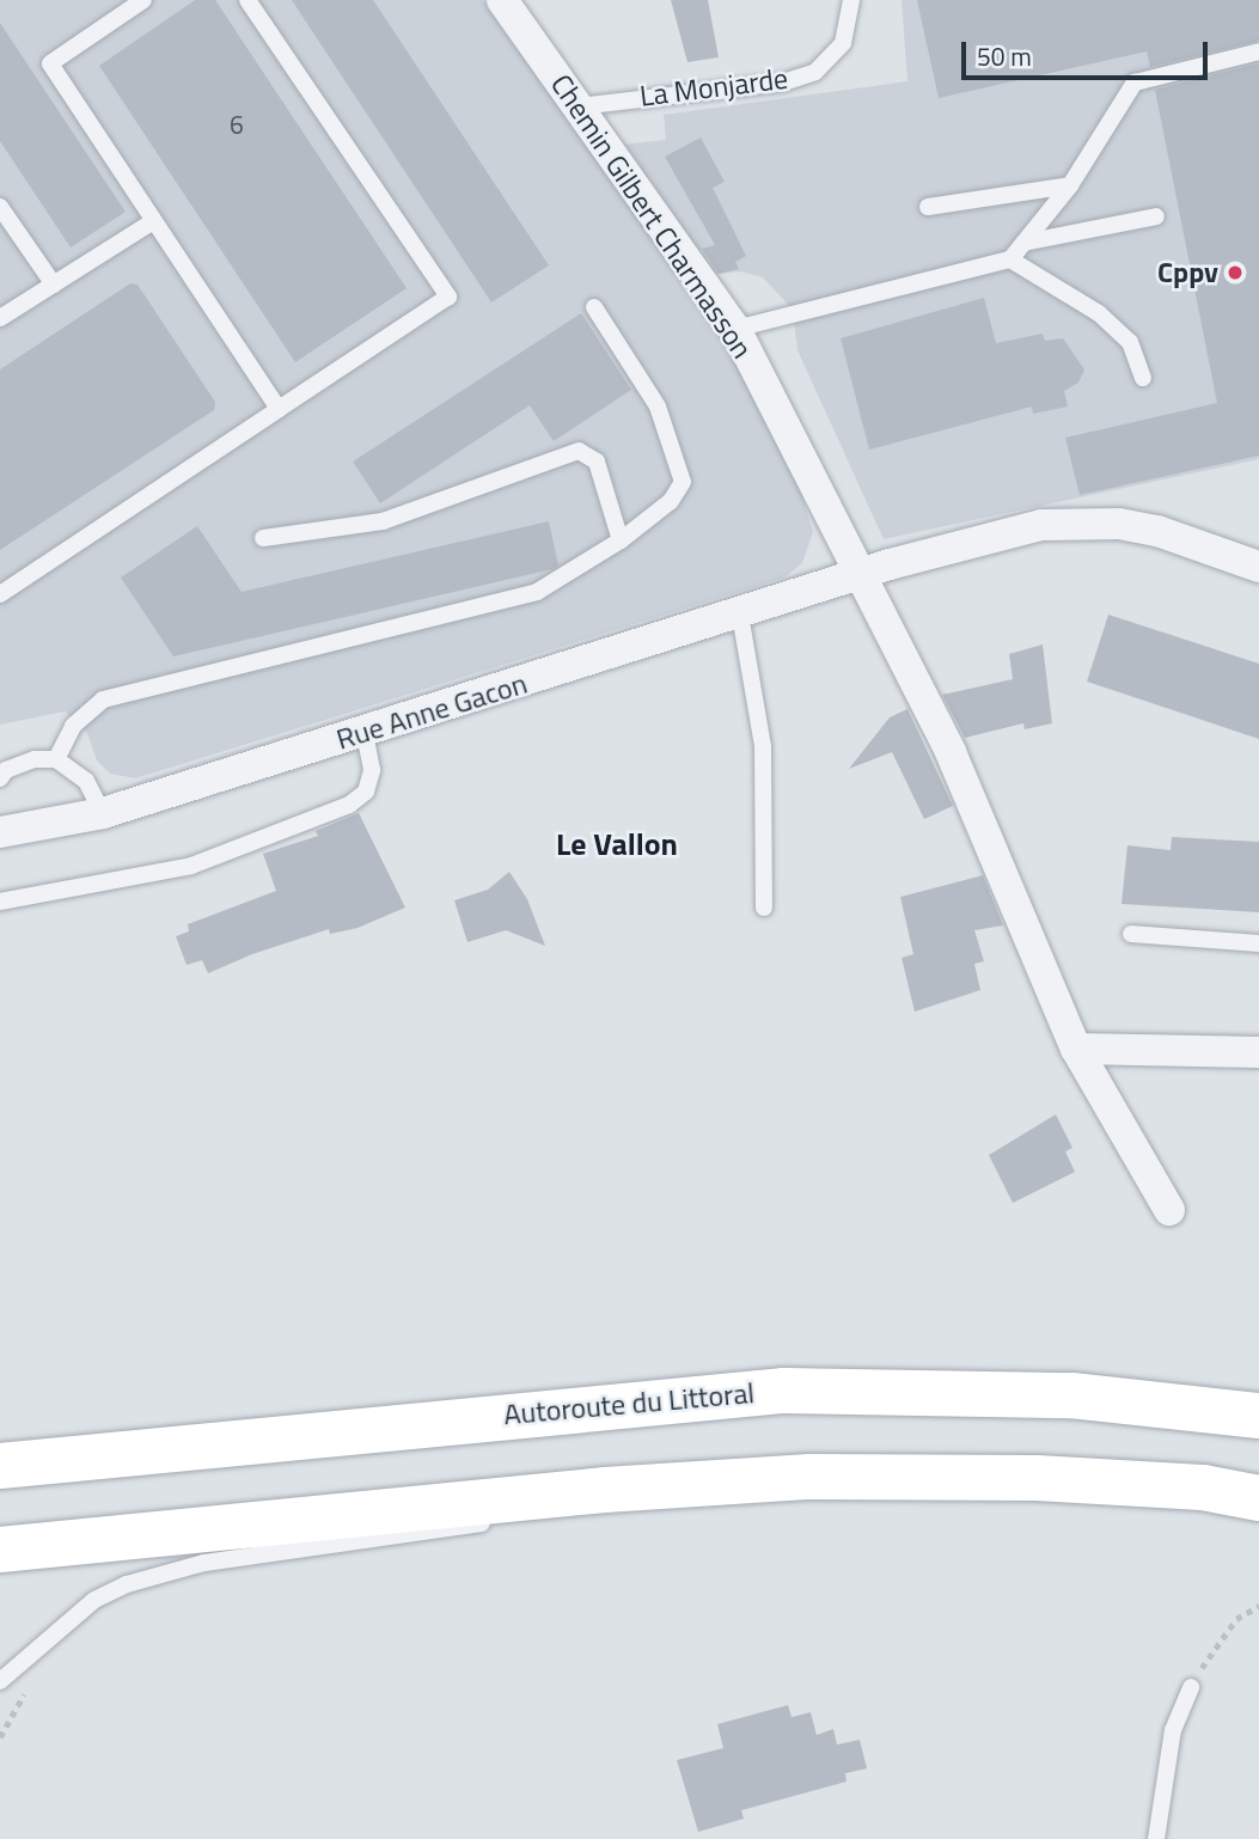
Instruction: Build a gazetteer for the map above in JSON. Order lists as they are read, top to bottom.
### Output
{
  "streets": {
    "highway": ["Autoroute du Littoral"],
    "street": ["Chemin Gilbert Charmasson", "Rue Anne Gacon"],
    "lane": ["La Monjarde"]
  },
  "crossings": [
    ["La Monjarde", "Chemin Gilbert Charmasson"],
    ["Chemin Gilbert Charmasson", "Rue Anne Gacon"]
  ],
  "districts": ["Le Vallon"],
  "places": ["Cppv"],
  "house_numbers": ["6"],
  "scale_bar": "50 m"
}
